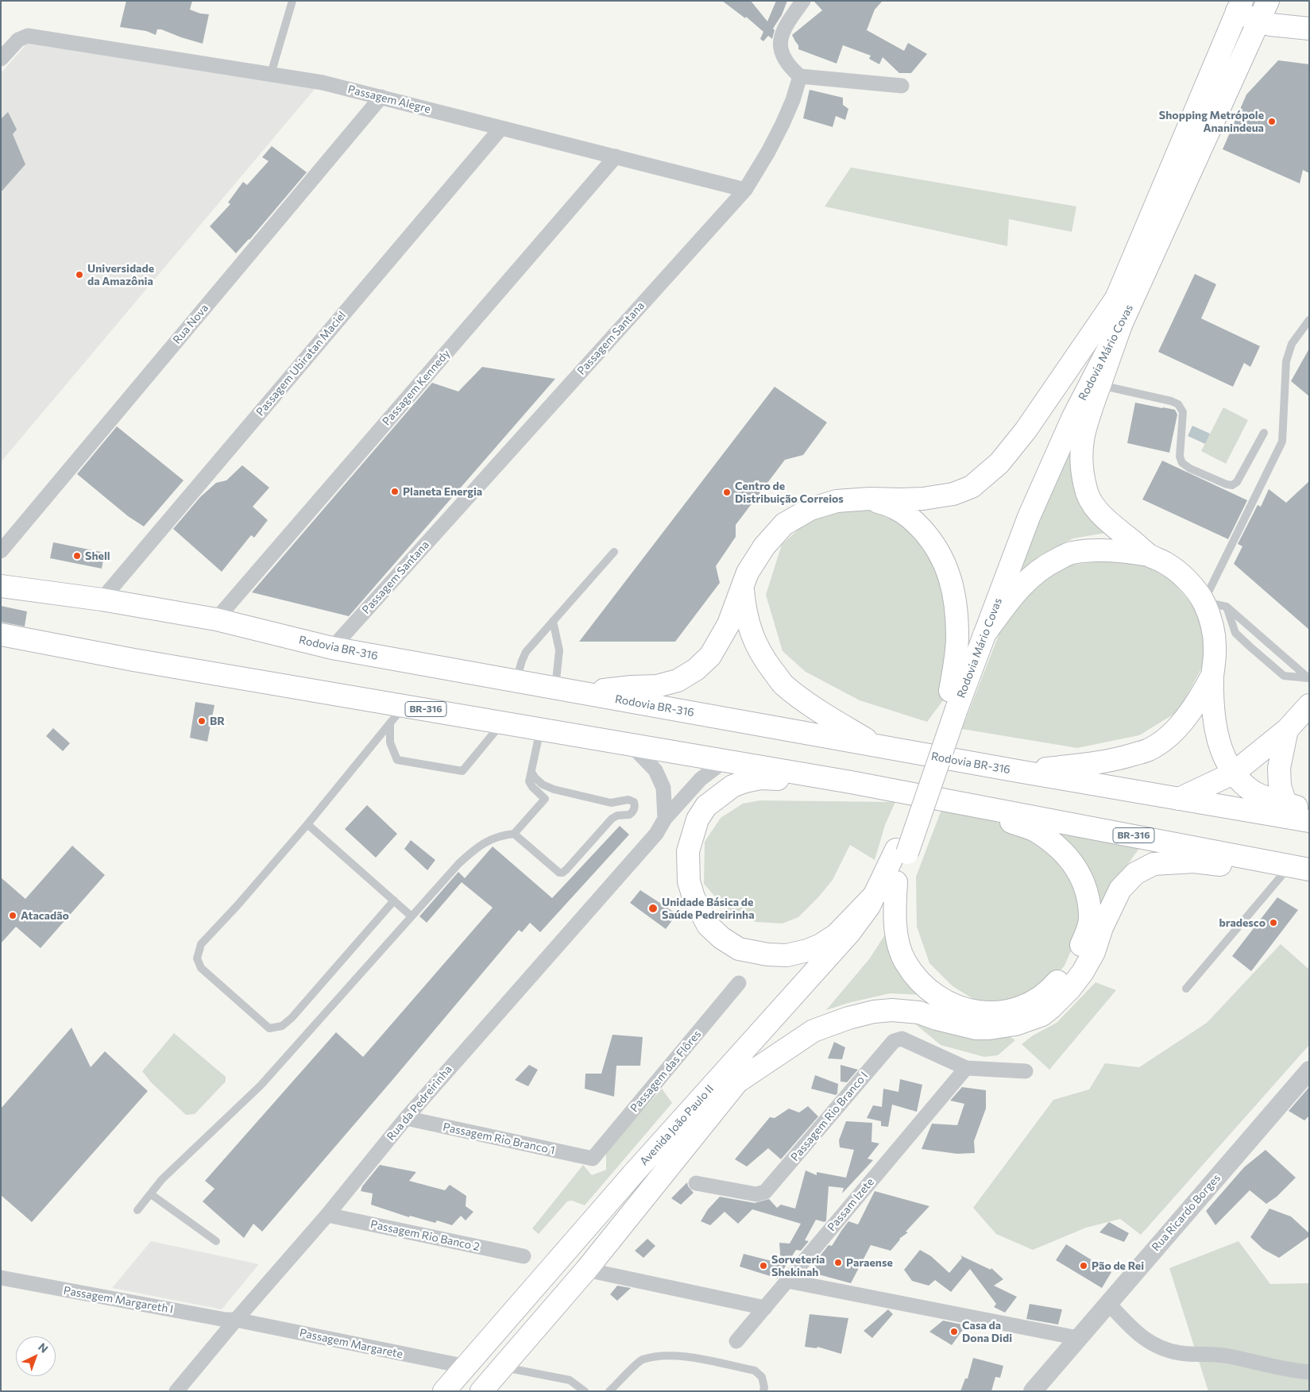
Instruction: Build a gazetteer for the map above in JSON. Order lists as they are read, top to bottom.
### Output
{
  "streets": {
    "main road": [
      "Rodovia Mário Covas",
      "Rodovia BR-316",
      "BR-316",
      "Avenida João Paulo II"
    ],
    "street": [
      "Passagem Alegre",
      "Rua Nova",
      "Passagem Santana",
      "Passagem Ubiratan Maciel",
      "Passagem Kennedy",
      "Passagem das Flôres",
      "Rua da Pedreirinha",
      "Passagem Rio Branco I",
      "Passagem Rio Branco 1",
      "Passam Izete",
      "Rua Ricardo Borges",
      "Passagem Rio Banco 2",
      "Passagem Margareth I",
      "Passagem Margarete"
    ]
  },
  "crossings": [
    ["Passagem Alegre", "Rua Nova"],
    ["Passagem Alegre", "Passagem Santana"],
    ["Passagem Alegre", "Passagem Ubiratan Maciel"],
    ["Passagem Alegre", "Passagem Kennedy"],
    ["Passagem Santana", "Rodovia BR-316"],
    ["Passagem Ubiratan Maciel", "Rodovia BR-316"],
    ["Passagem Kennedy", "Rodovia BR-316"],
    ["BR-316", "Rua da Pedreirinha"],
    ["Passagem das Flôres", "Passagem Rio Branco 1"],
    ["Rua da Pedreirinha", "Passagem Rio Branco 1"],
    ["Rua da Pedreirinha", "Passagem Rio Banco 2"],
    ["Rua da Pedreirinha", "Passagem Margareth I"],
    ["Rua da Pedreirinha", "Passagem Margarete"],
    ["Passagem Rio Branco I", "Passam Izete"],
    ["Avenida João Paulo II", "Passagem Margarete"],
    ["Passagem Margareth I", "Passagem Margarete"]
  ],
  "places": [
    "Shopping Metrópole Ananindeua",
    "Universidade da Amazônia",
    "Planeta Energia",
    "Centro de Distribuição Correios",
    "Shell",
    "BR",
    "Unidade Básica de Saúde Pedreirinha",
    "Atacadão",
    "bradesco",
    "Paraense",
    "Sorveteria Shekinah",
    "Pão de Rei",
    "Casa da Dona Didi"
  ],
  "north": "top right"
}
